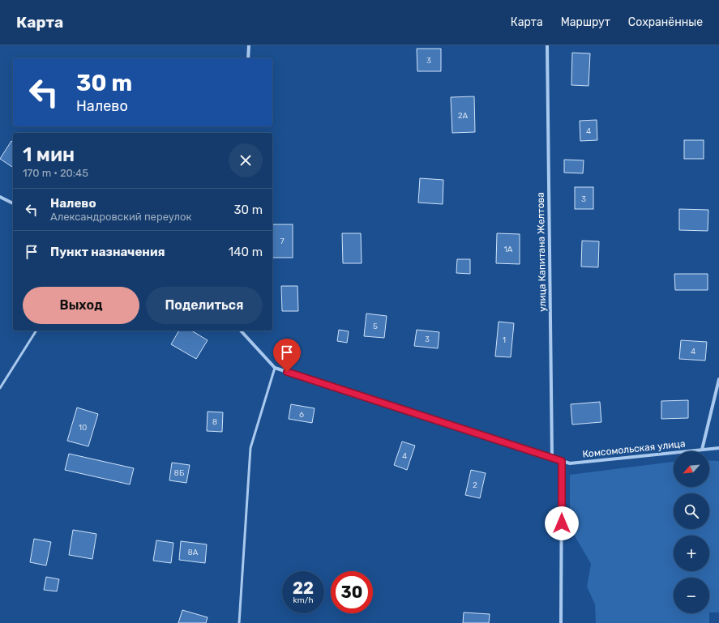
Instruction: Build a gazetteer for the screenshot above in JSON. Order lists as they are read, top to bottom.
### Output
{
  "streets": {
    "street": ["улица Капитана Желтова", "Комсомольская улица"]
  },
  "crossings": [
    ["улица Капитана Желтова", "Комсомольская улица"]
  ],
  "house_numbers": [
    "3",
    "2А",
    "4",
    "3",
    "7",
    "1А",
    "5",
    "3",
    "1",
    "4",
    "6",
    "8",
    "10",
    "4",
    "8Б",
    "2",
    "8А"
  ],
  "north": "bottom left",
  "page": {
    "header": "Карта",
    "nav": ["Карта", "Маршрут", "Сохранённые"],
    "turn": ["30 m", "Налево"],
    "heading": ["1 мин", "170 m · 20:45"],
    "list": [
      {
        "name": "Налево",
        "note": "Александровский переулок",
        "value": "30 m"
      },
      {
        "name": "Пункт назначения",
        "value": "140 m"
      }
    ],
    "buttons": ["Выход", "Поделиться"],
    "map_buttons": ["+", "−"],
    "speed": "22 km/h",
    "limit": "30"
  }
}
